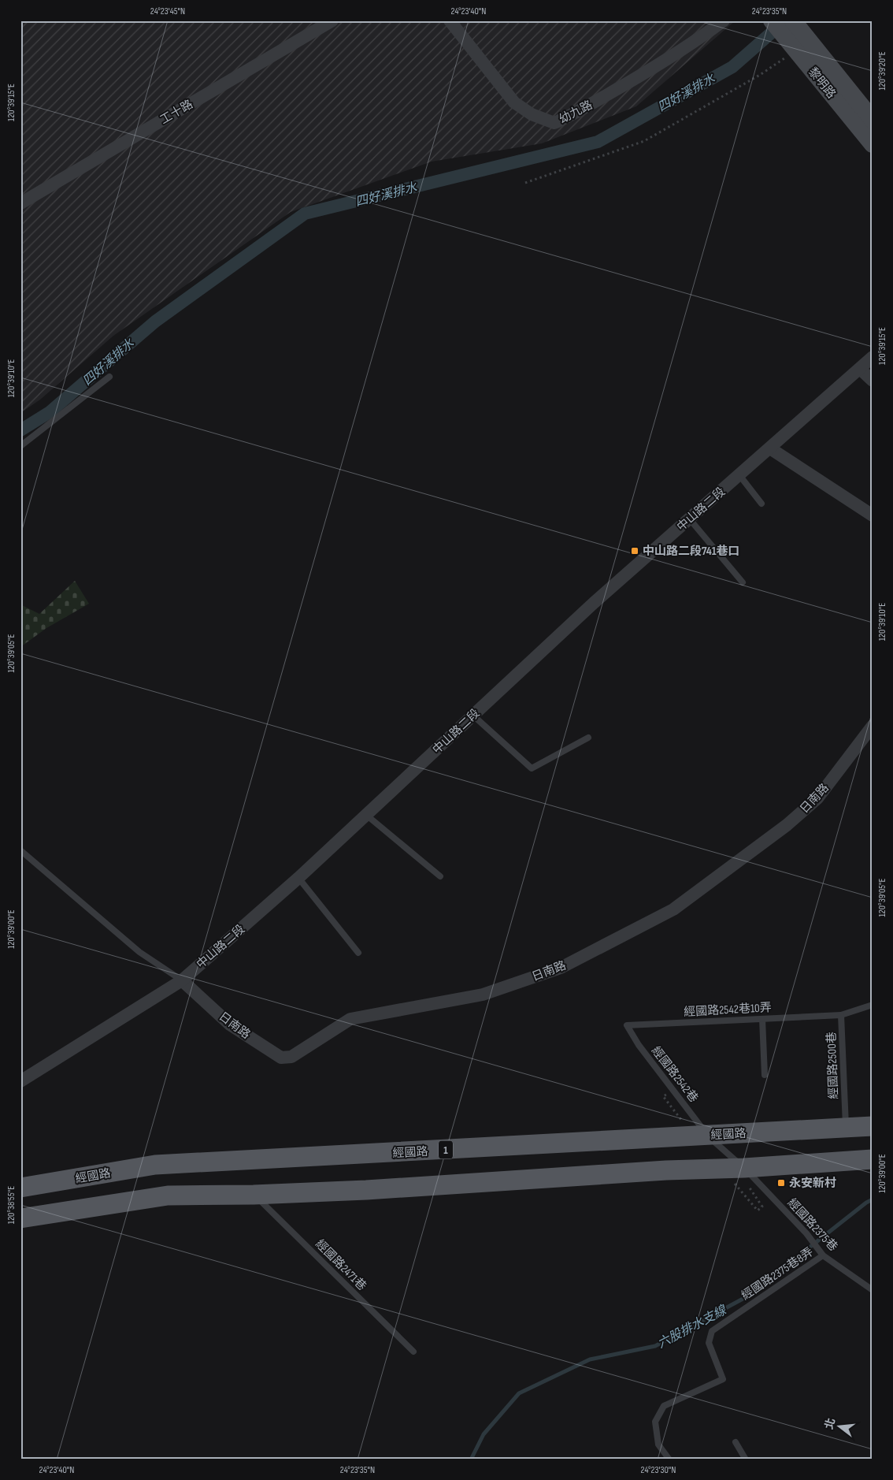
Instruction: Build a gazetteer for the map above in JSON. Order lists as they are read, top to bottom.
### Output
{
  "streets": {
    "main road": ["經國路", "1"],
    "street": [
      "黎明路",
      "工十路",
      "幼九路",
      "中山路二段",
      "日南路"
    ],
    "lane": [
      "經國路2542巷10弄",
      "經國路2500巷",
      "經國路2542巷",
      "經國路2375巷",
      "經國路2471巷",
      "經國路2375巷8弄"
    ]
  },
  "crossings": [
    ["中山路二段", "日南路"],
    ["經國路2542巷10弄", "經國路2500巷"],
    ["經國路2542巷10弄", "經國路2542巷"],
    ["經國路2500巷", "經國路"],
    ["經國路2542巷", "經國路"],
    ["經國路2542巷", "經國路2375巷"],
    ["經國路", "經國路2375巷"],
    ["經國路2375巷", "經國路2375巷8弄"]
  ],
  "water": ["四好溪排水", "六股排水支線"],
  "places": {
    "transit": ["中山路二段741巷口", "永安新村"]
  },
  "north": "left",
  "coordinates": [
    "24°23'45\"N",
    "24°23'40\"N",
    "24°23'35\"N",
    "120°39'20\"E",
    "120°39'15\"E",
    "120°39'10\"E",
    "120°39'05\"E",
    "120°39'00\"E",
    "120°38'55\"E",
    "24°23'30\"N"
  ]
}
